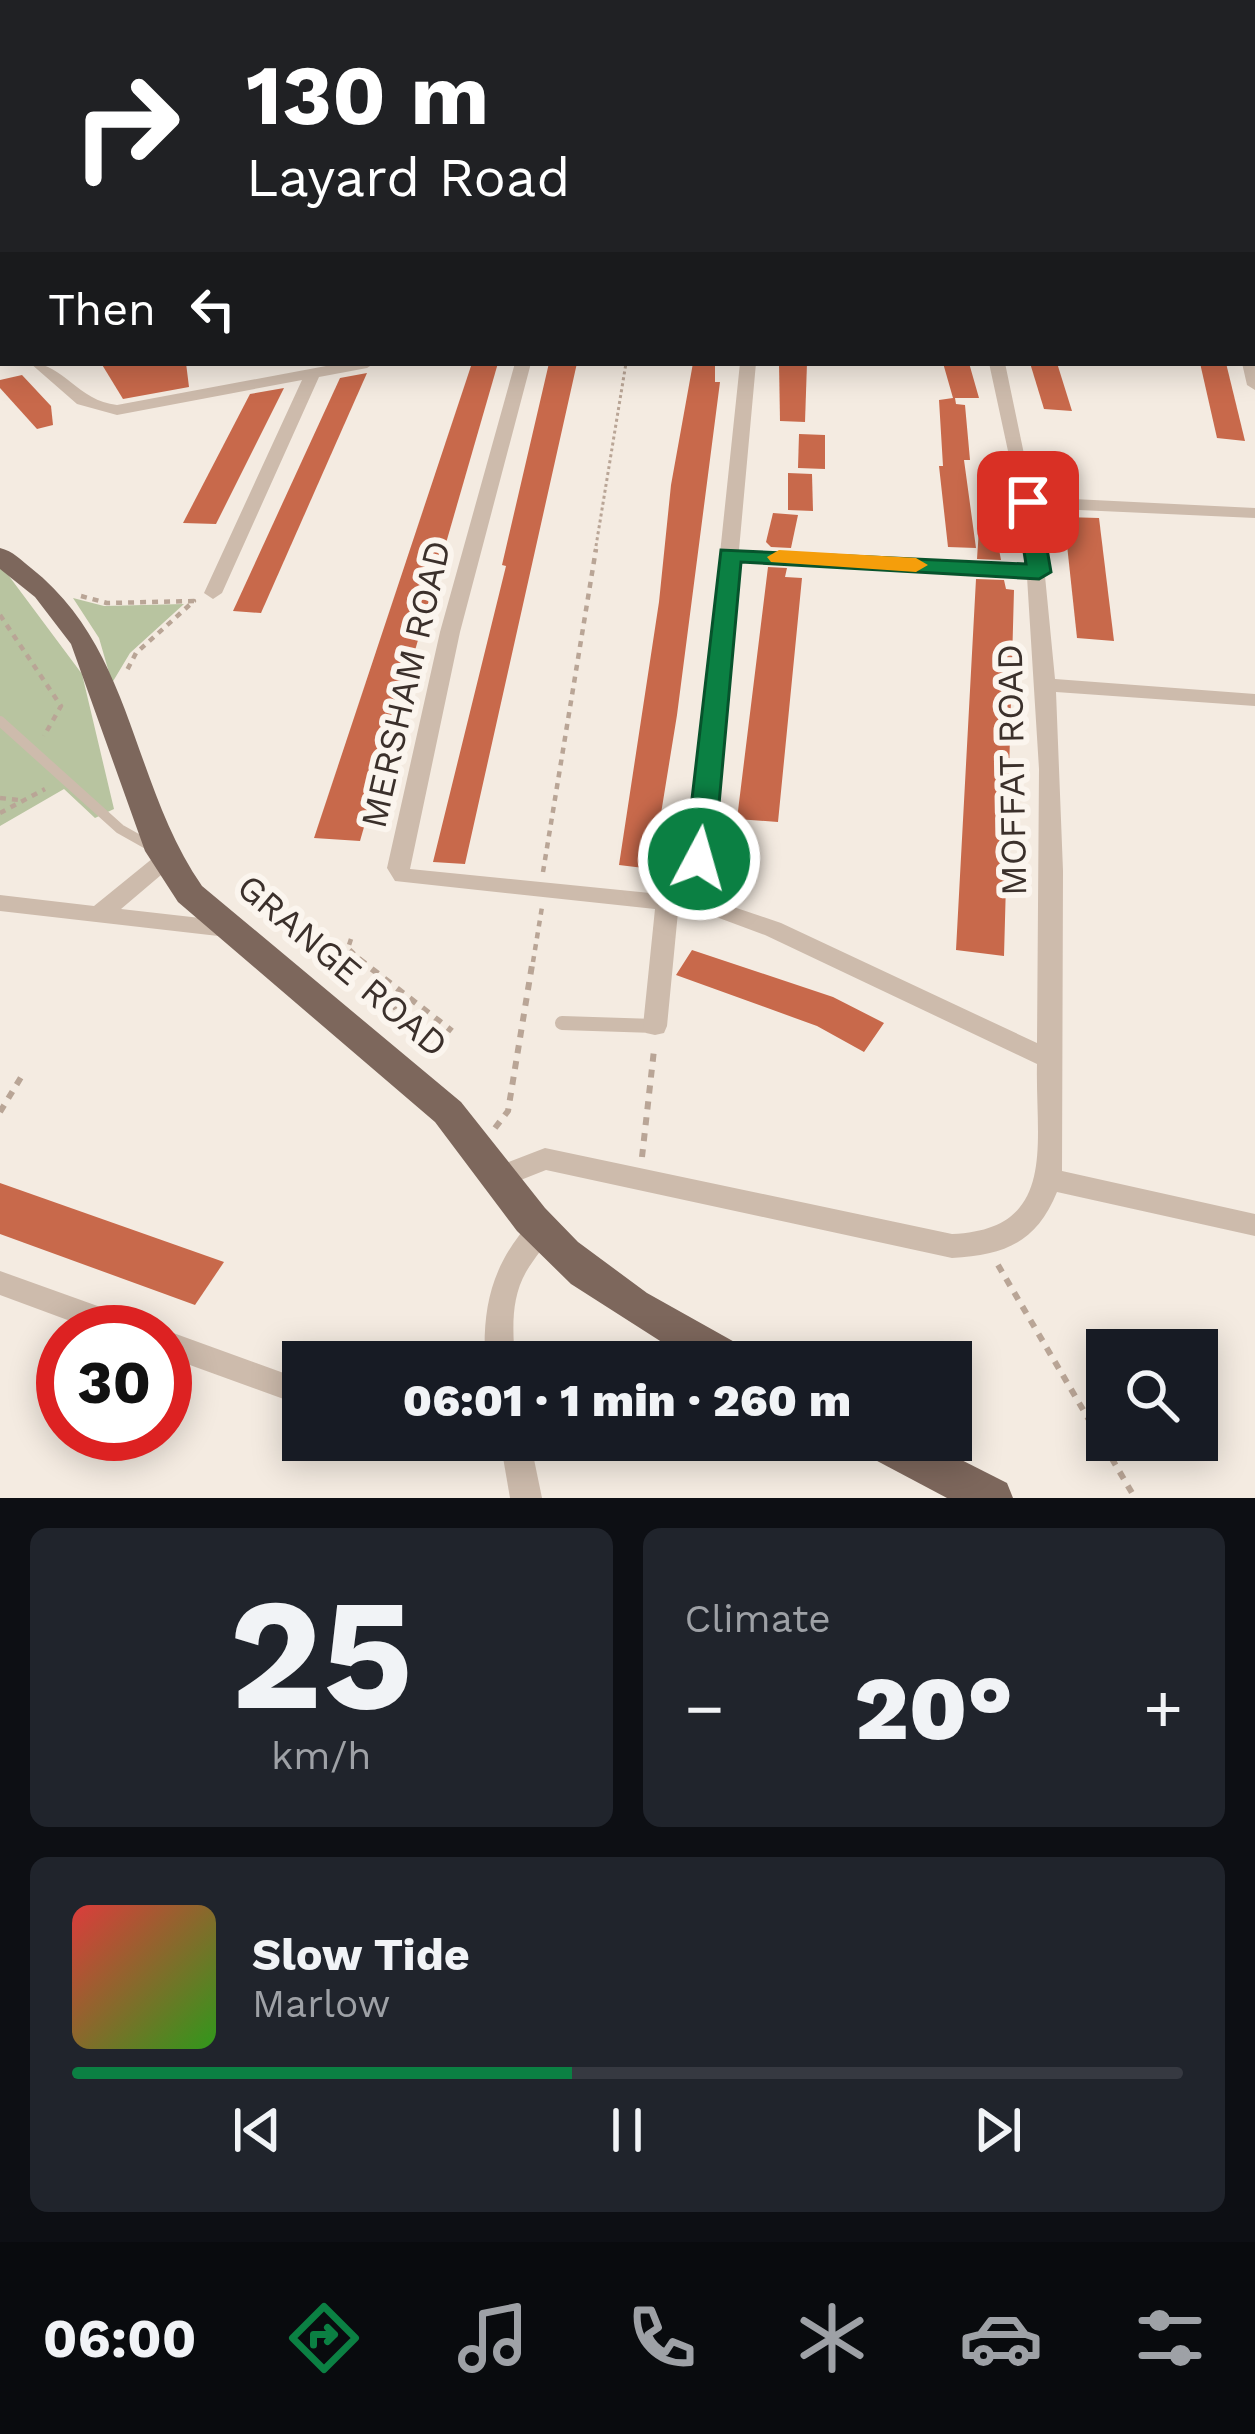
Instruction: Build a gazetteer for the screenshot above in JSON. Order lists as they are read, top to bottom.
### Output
{
  "streets": {
    "main road": ["GRANGE ROAD"],
    "street": ["MERSHAM ROAD", "MOFFAT ROAD"]
  },
  "crossings": [
    ["MERSHAM ROAD", "MOFFAT ROAD"]
  ],
  "page": {
    "turn": ["130 m", "Layard Road"],
    "then": "Then",
    "limit": "30",
    "trip": "06:01 · 1 min · 260 m",
    "tile": [
      ["25", "km/h"],
      "Climate"
    ],
    "heat": ["−", "20°", "+"],
    "song": ["Slow Tide", "Marlow"],
    "tabs": "06:00"
  }
}
